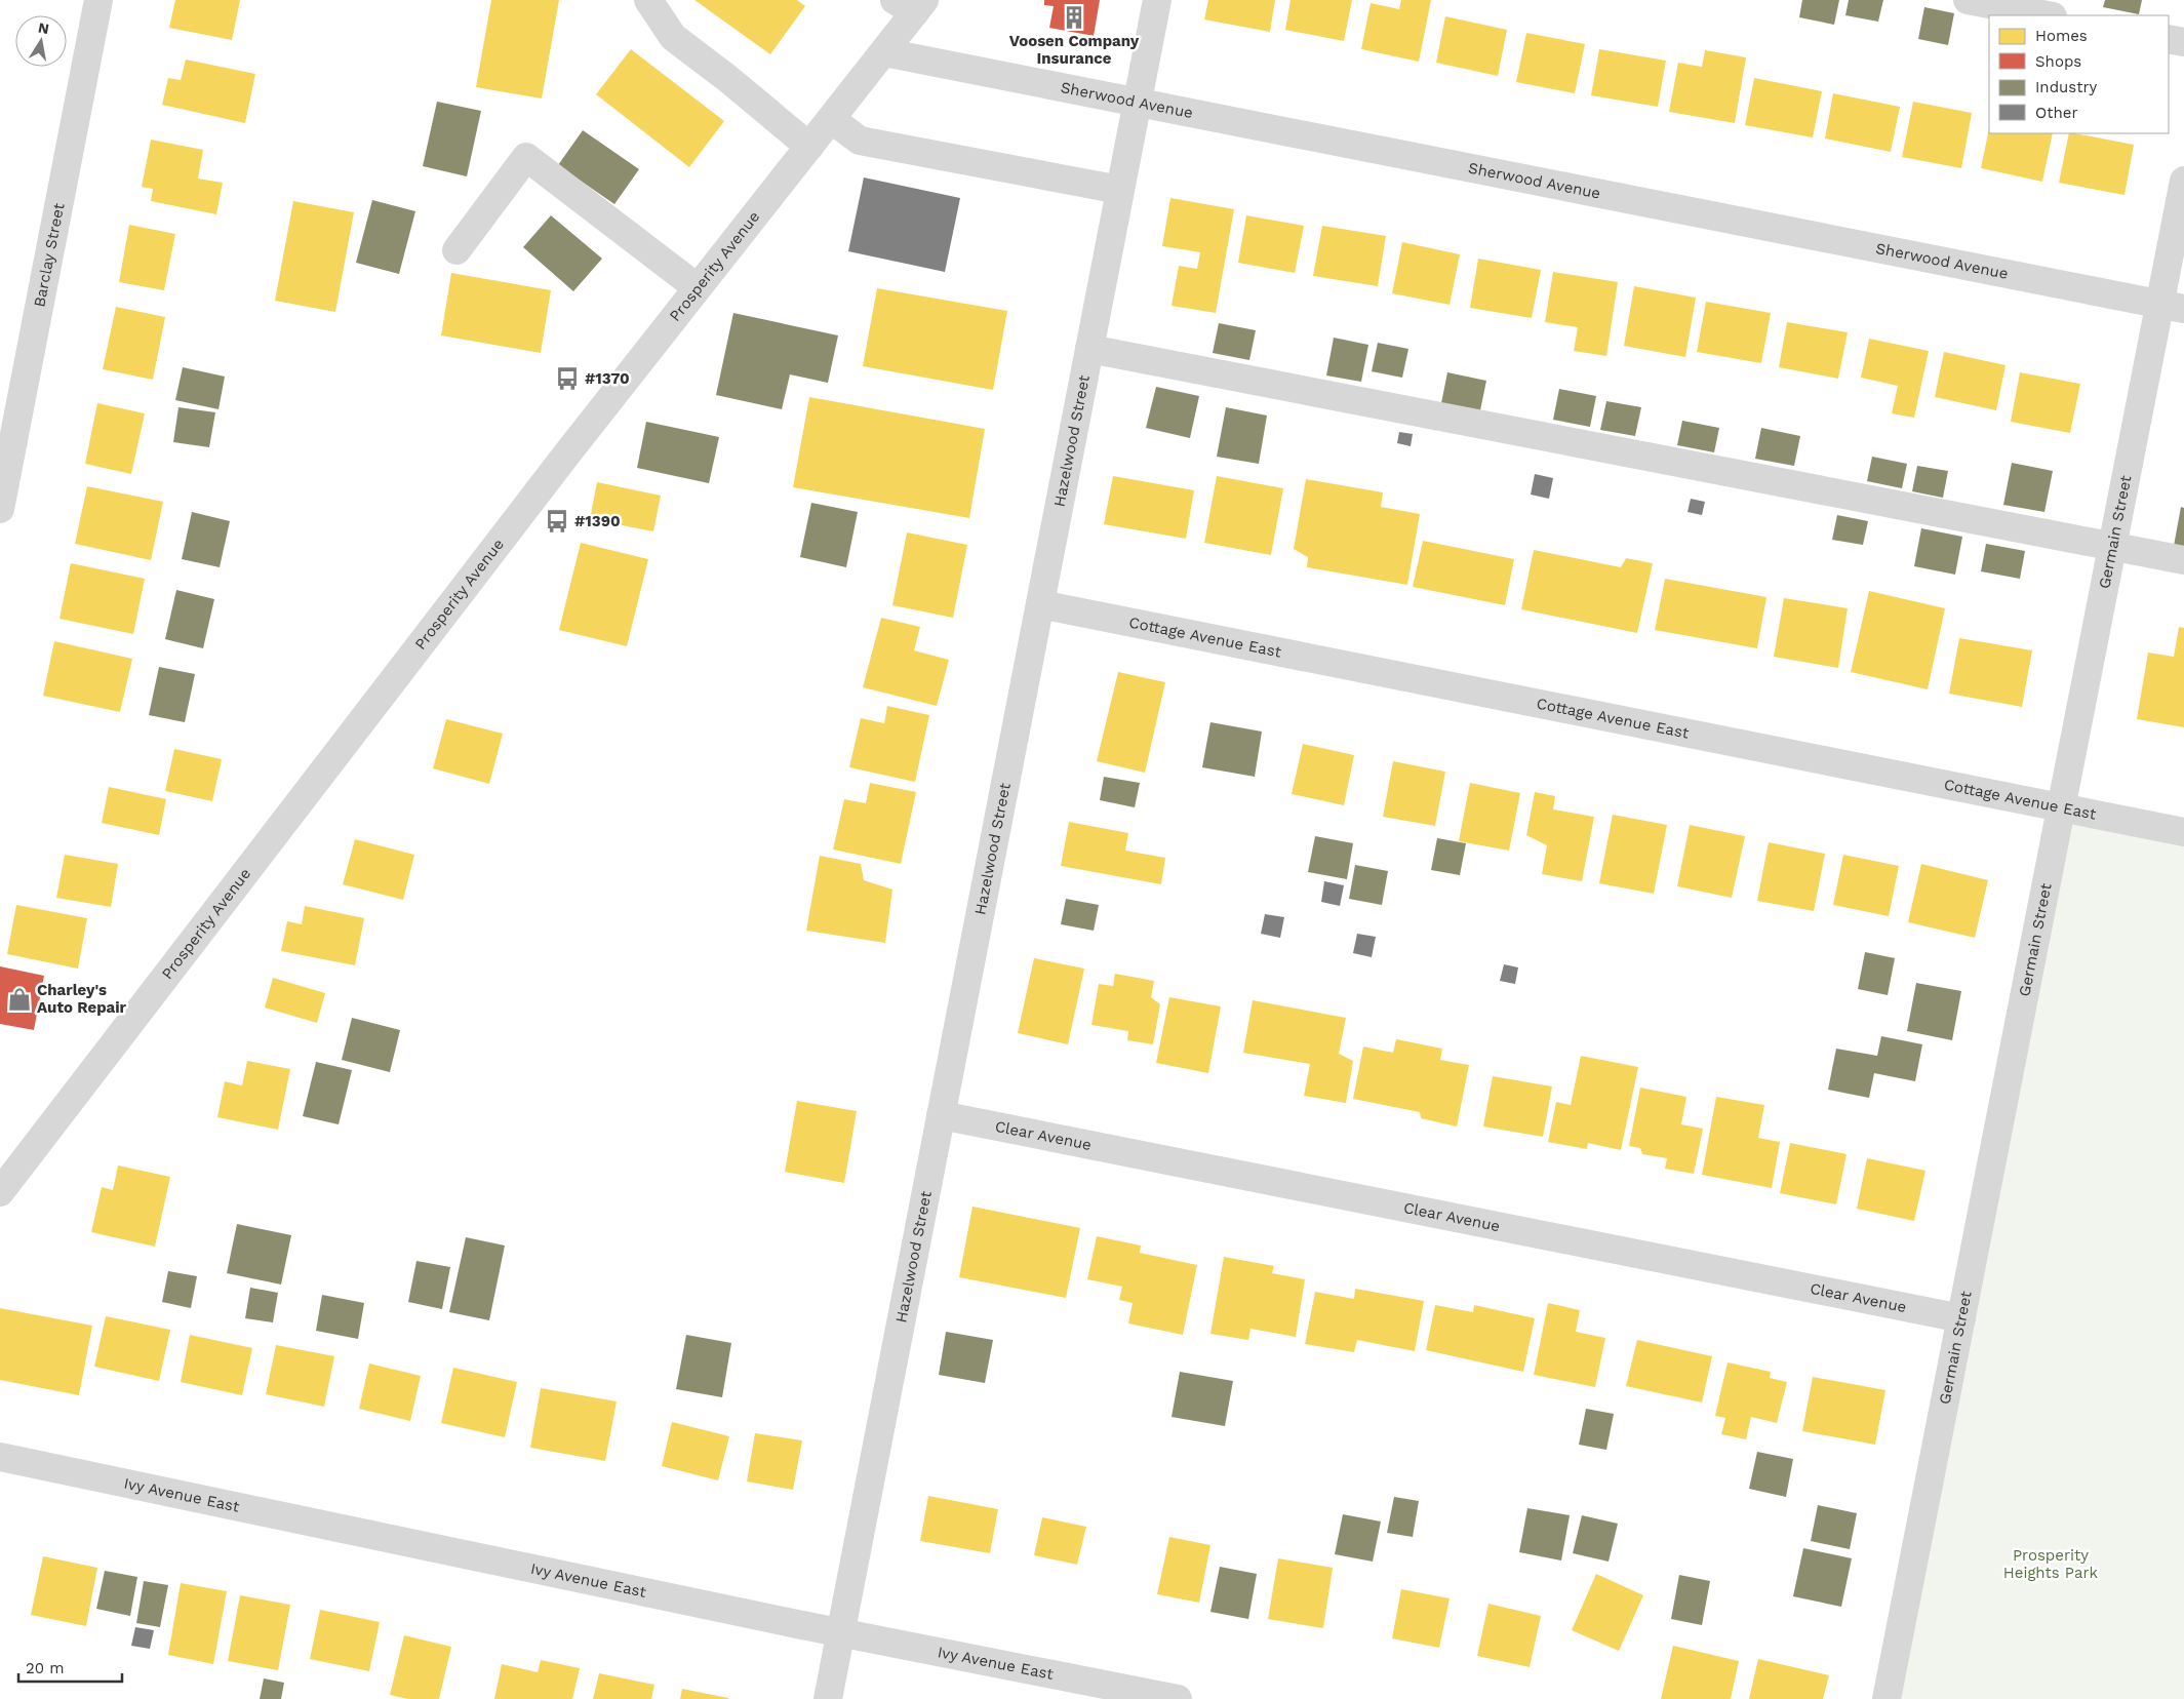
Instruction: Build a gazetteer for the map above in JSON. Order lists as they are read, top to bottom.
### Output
{
  "streets": {
    "street": [
      "Sherwood Avenue",
      "Barclay Street",
      "Prosperity Avenue",
      "Hazelwood Street",
      "Germain Street",
      "Cottage Avenue East",
      "Clear Avenue",
      "Ivy Avenue East"
    ]
  },
  "crossings": [
    ["Sherwood Avenue", "Prosperity Avenue"],
    ["Sherwood Avenue", "Hazelwood Street"],
    ["Sherwood Avenue", "Germain Street"],
    ["Hazelwood Street", "Cottage Avenue East"],
    ["Hazelwood Street", "Clear Avenue"],
    ["Hazelwood Street", "Ivy Avenue East"],
    ["Germain Street", "Cottage Avenue East"],
    ["Germain Street", "Clear Avenue"]
  ],
  "parks": ["Prosperity Heights Park"],
  "places": {
    "building": ["Voosen Company Insurance"],
    "bus stop": ["#1370", "#1390"],
    "shop": ["Charley's Auto Repair"]
  },
  "legend": [
    "Homes",
    "Shops",
    "Industry",
    "Other"
  ],
  "scale_bar": "20 m",
  "north": "top"
}
